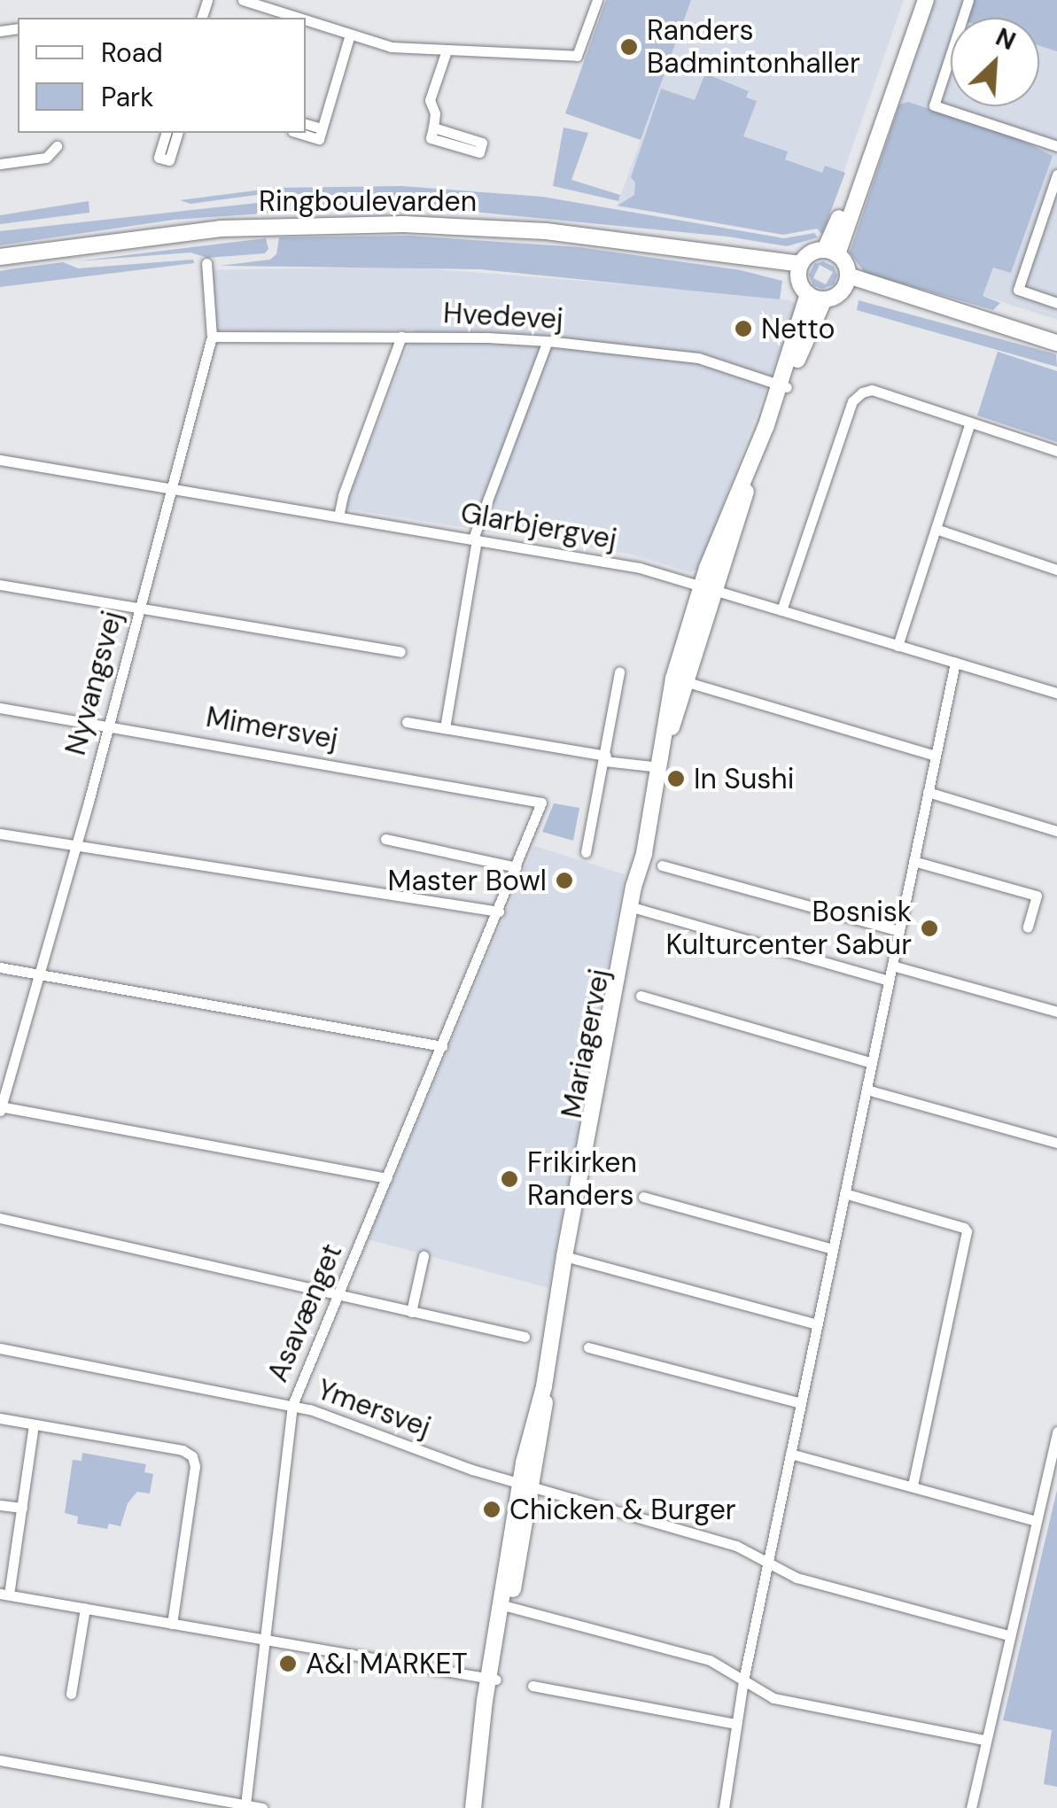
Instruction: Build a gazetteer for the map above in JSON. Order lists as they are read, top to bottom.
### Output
{
  "streets": {
    "street": [
      "Ringboulevarden",
      "Hvedevej",
      "Glarbjergvej",
      "Nyvangsvej",
      "Mimersvej",
      "Mariagervej",
      "Asavænget",
      "Ymersvej"
    ]
  },
  "crossings": [
    ["Ringboulevarden", "Mariagervej"],
    ["Hvedevej", "Nyvangsvej"],
    ["Hvedevej", "Mariagervej"],
    ["Glarbjergvej", "Nyvangsvej"],
    ["Glarbjergvej", "Mariagervej"],
    ["Nyvangsvej", "Mimersvej"],
    ["Mimersvej", "Asavænget"],
    ["Mariagervej", "Ymersvej"],
    ["Asavænget", "Ymersvej"]
  ],
  "places": [
    "Randers Badmintonhaller",
    "Netto",
    "In Sushi",
    "Master Bowl",
    "Bosnisk Kulturcenter Sabur",
    "Frikirken Randers",
    "Chicken & Burger",
    "A&I MARKET"
  ],
  "legend": ["Road", "Park"],
  "north": "top right"
}
